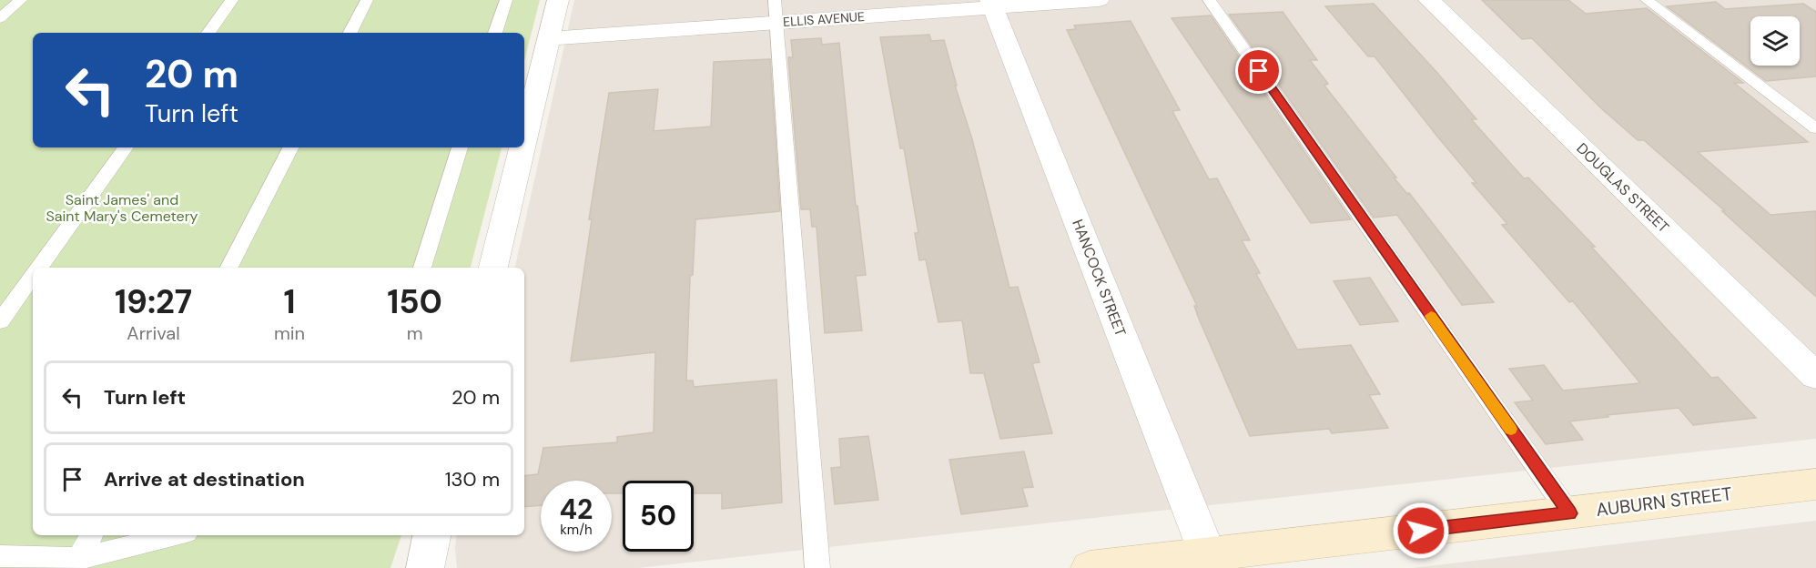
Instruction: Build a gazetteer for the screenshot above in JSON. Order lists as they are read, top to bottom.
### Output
{
  "streets": {
    "main road": ["AUBURN STREET"],
    "street": ["ELLIS AVENUE", "DOUGLAS STREET", "HANCOCK STREET"]
  },
  "crossings": [
    ["ELLIS AVENUE", "HANCOCK STREET"],
    ["HANCOCK STREET", "AUBURN STREET"]
  ],
  "parks": ["Saint James' and Saint Mary's Cemetery"],
  "page": {
    "turn": ["20 m", "Turn left"],
    "eta": [
      "19:27",
      "Arrival",
      "1",
      "min",
      "150",
      "m"
    ],
    "list": [
      {
        "name": "Turn left",
        "value": "20 m"
      },
      {
        "name": "Arrive at destination",
        "value": "130 m"
      }
    ],
    "speed": "42 km/h",
    "limit": "50"
  }
}
